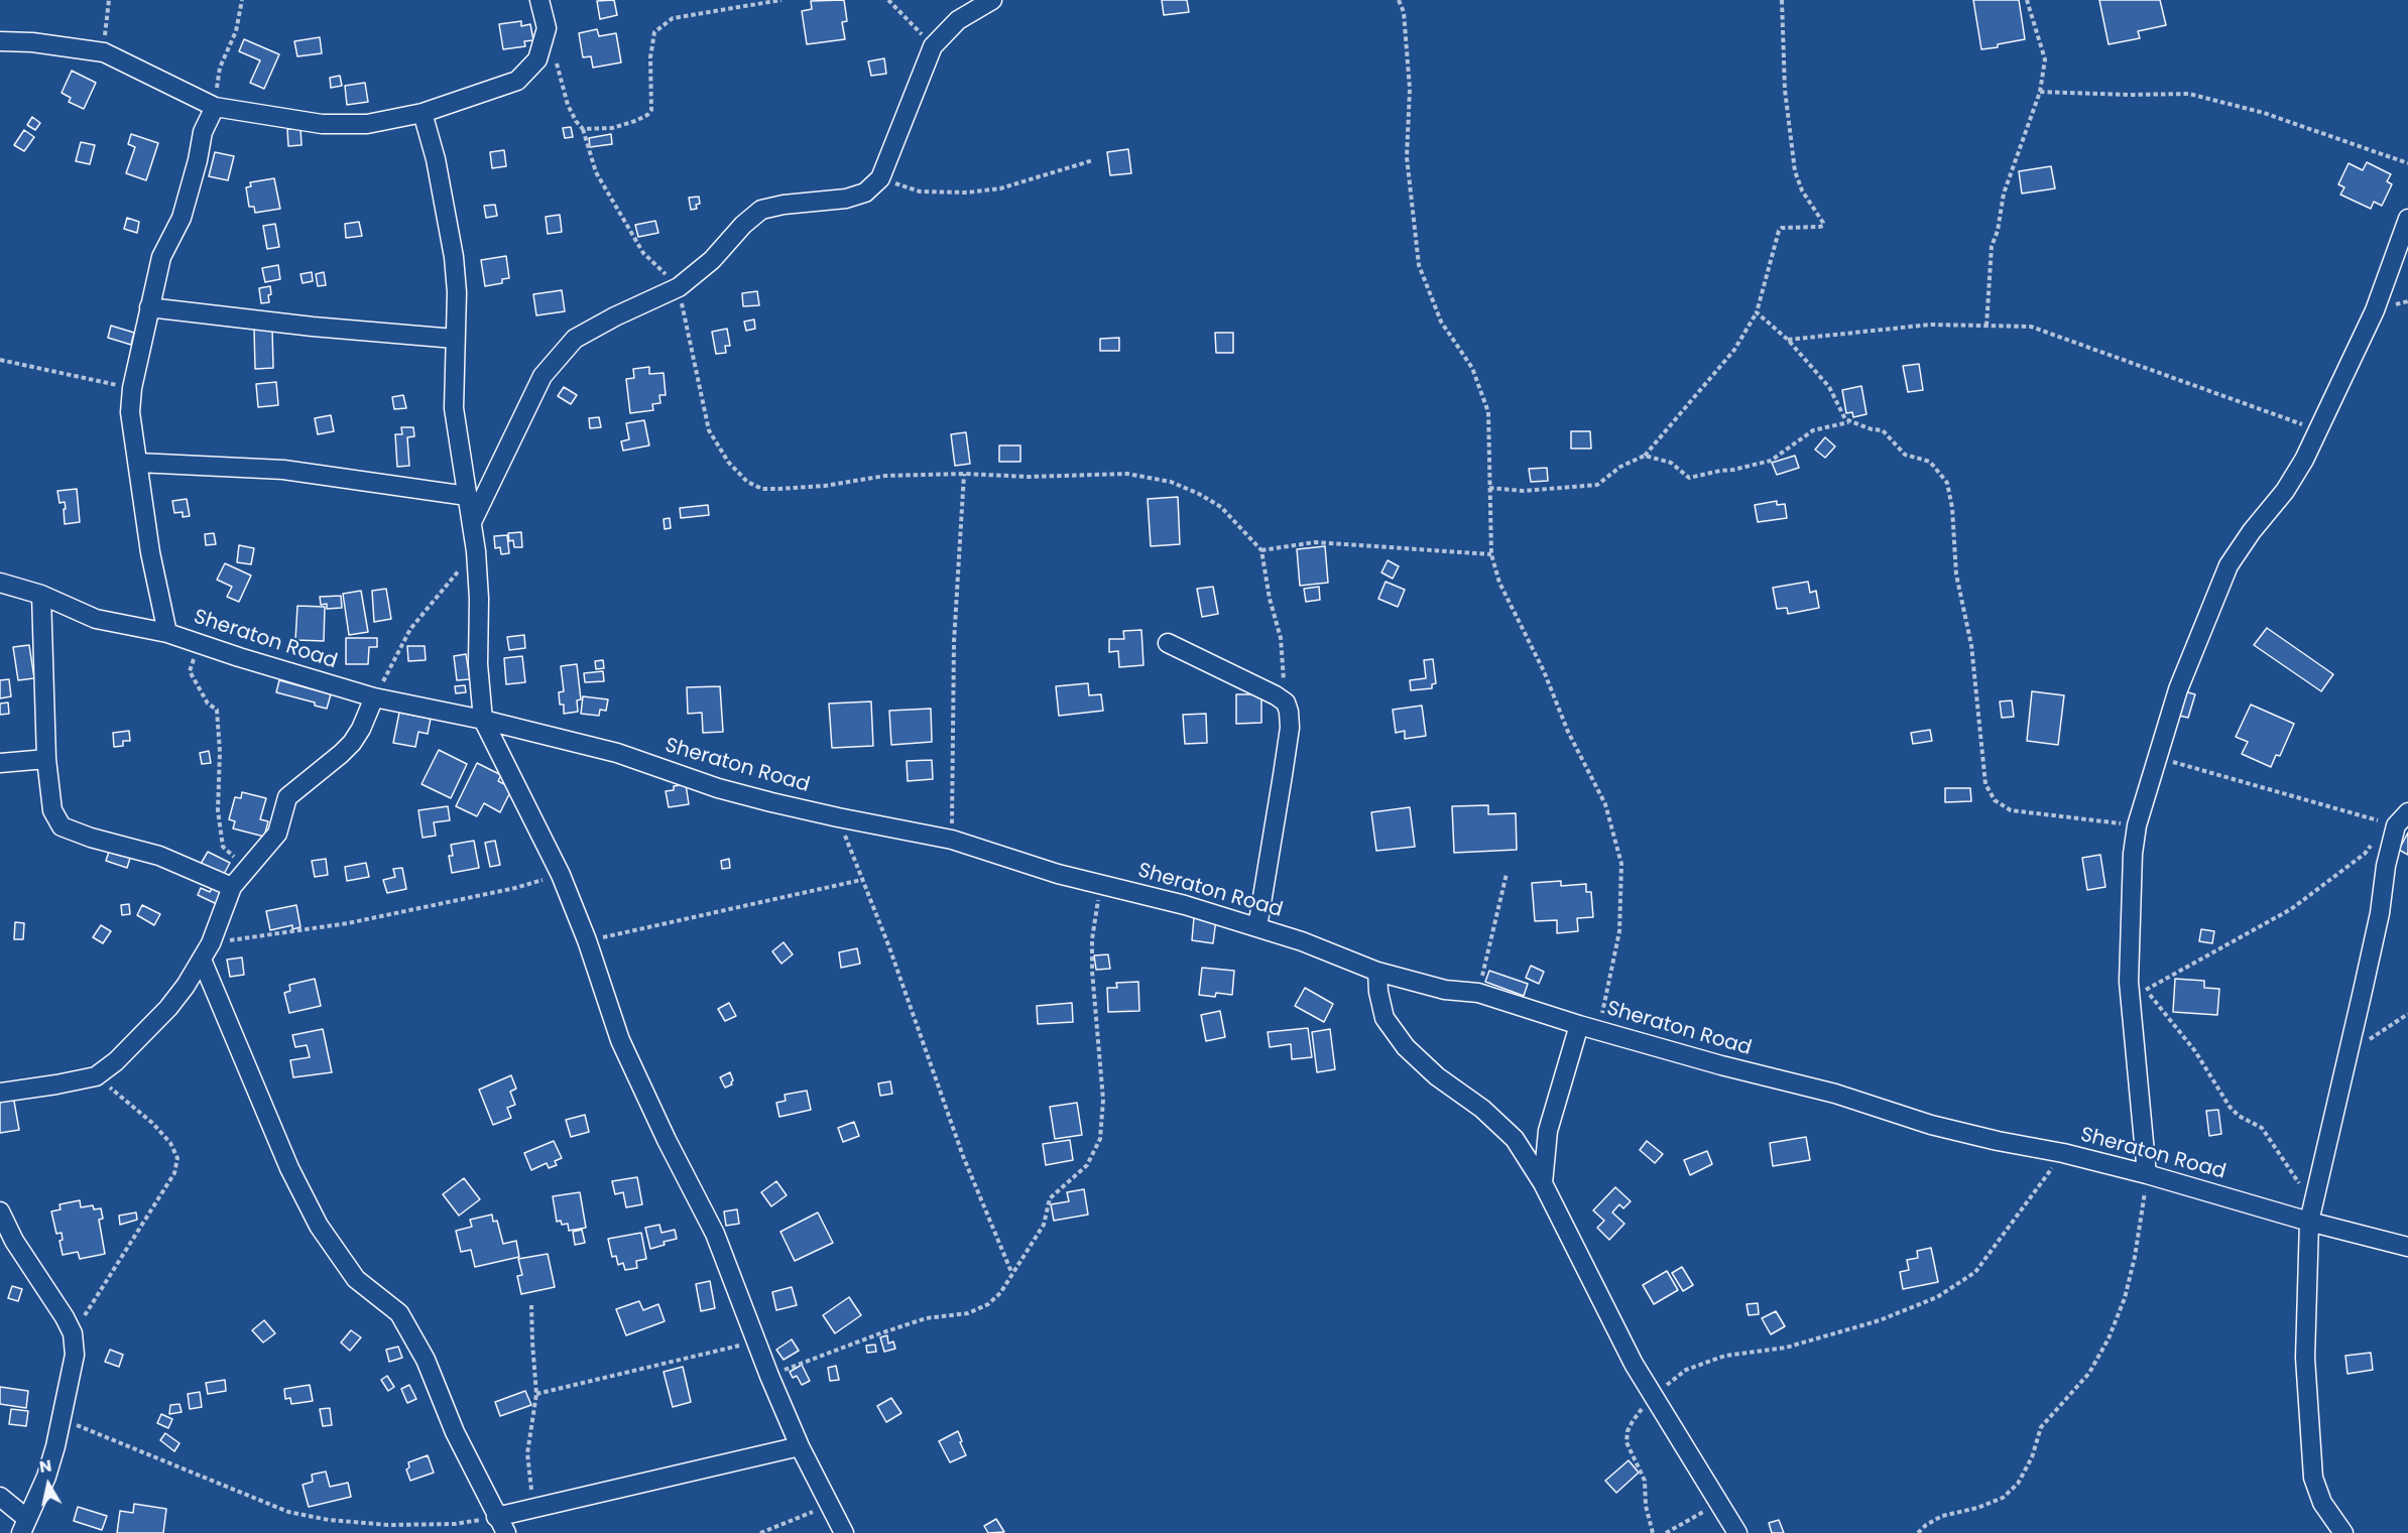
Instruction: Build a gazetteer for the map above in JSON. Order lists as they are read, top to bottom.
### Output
{
  "streets": {
    "street": ["Sheraton Road"]
  },
  "north": "top"
}
